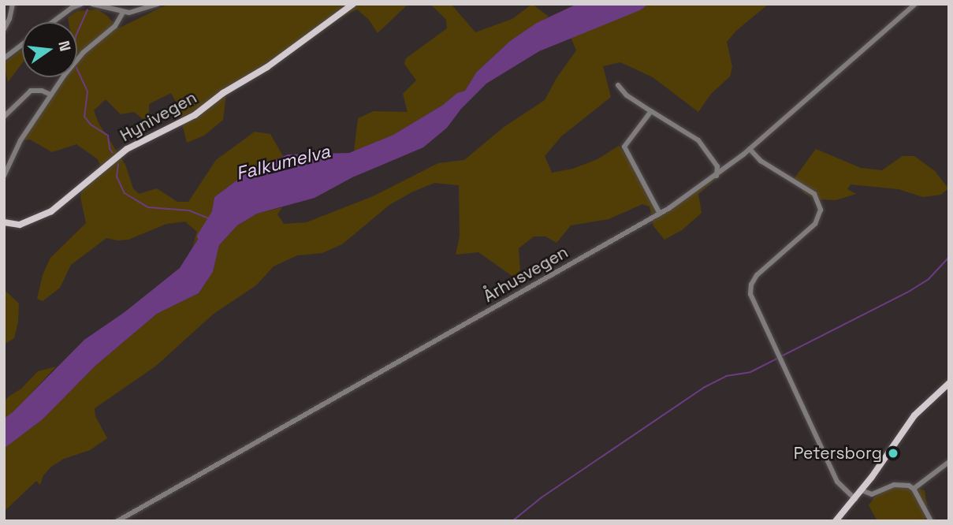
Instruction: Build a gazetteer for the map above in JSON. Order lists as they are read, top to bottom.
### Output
{
  "streets": {
    "main road": ["Hynivegen"],
    "street": ["Århusvegen"]
  },
  "water": ["Falkumelva"],
  "places": ["Petersborg"],
  "north": "right"
}
